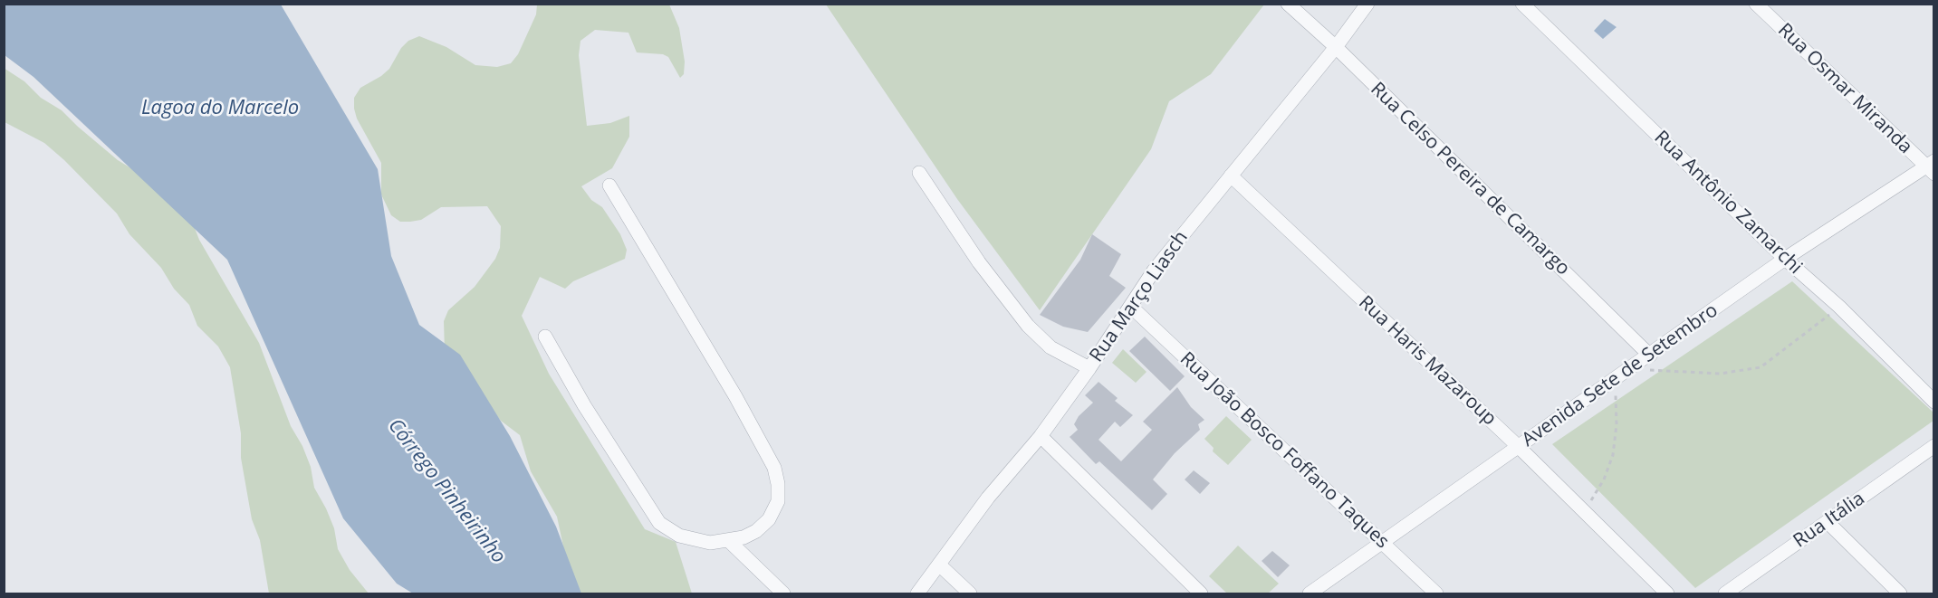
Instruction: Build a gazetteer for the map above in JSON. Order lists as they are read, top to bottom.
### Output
{
  "streets": {
    "street": [
      "Rua Osmar Miranda",
      "Rua Celso Pereira de Camargo",
      "Rua Antônio Zamarchi",
      "Rua Março Liasch",
      "Rua Haris Mazaroup",
      "Avenida Sete de Setembro",
      "Rua João Bosco Foffano Taques",
      "Rua Itália"
    ]
  },
  "crossings": [
    ["Rua Osmar Miranda", "Avenida Sete de Setembro"],
    ["Rua Celso Pereira de Camargo", "Rua Março Liasch"],
    ["Rua Celso Pereira de Camargo", "Avenida Sete de Setembro"],
    ["Rua Antônio Zamarchi", "Avenida Sete de Setembro"],
    ["Rua Março Liasch", "Rua Haris Mazaroup"],
    ["Rua Março Liasch", "Rua João Bosco Foffano Taques"],
    ["Rua Haris Mazaroup", "Avenida Sete de Setembro"],
    ["Avenida Sete de Setembro", "Rua João Bosco Foffano Taques"]
  ],
  "water": ["Lagoa do Marcelo", "Córrego Pinheirinho"]
}
